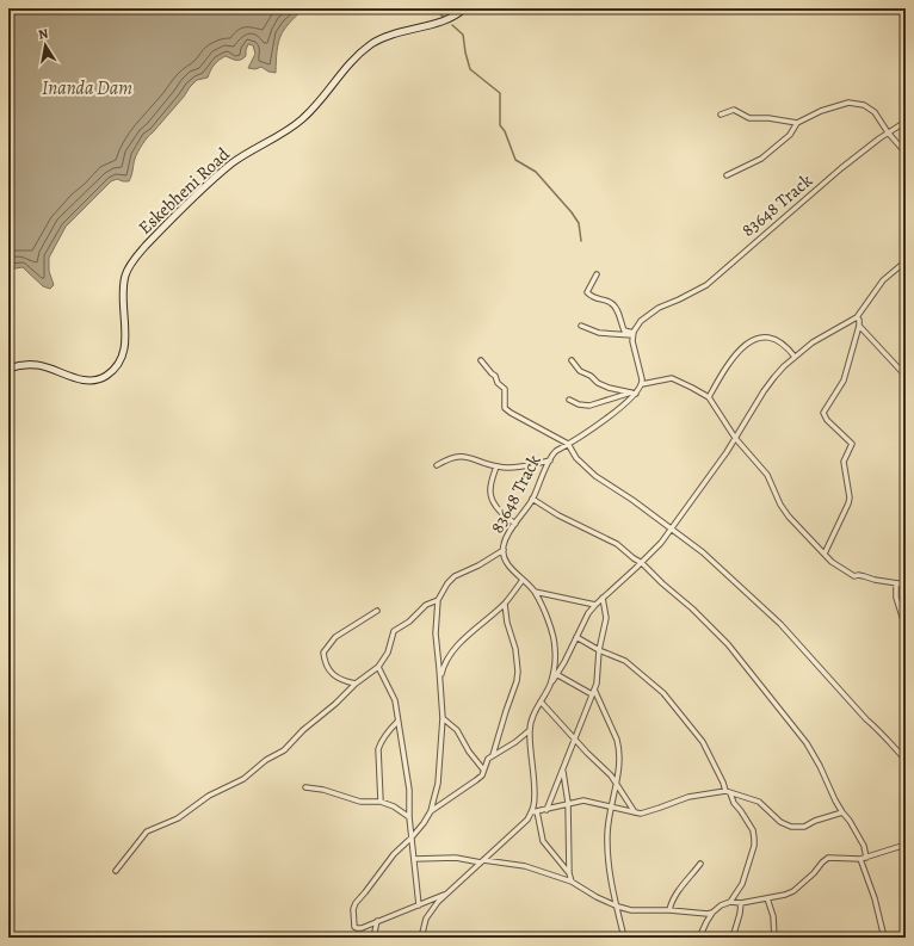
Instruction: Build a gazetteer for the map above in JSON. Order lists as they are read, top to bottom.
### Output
{
  "streets": {
    "street": ["Eskebheni Road", "83648 Track"]
  },
  "water": ["Inanda Dam"],
  "north": "top"
}
